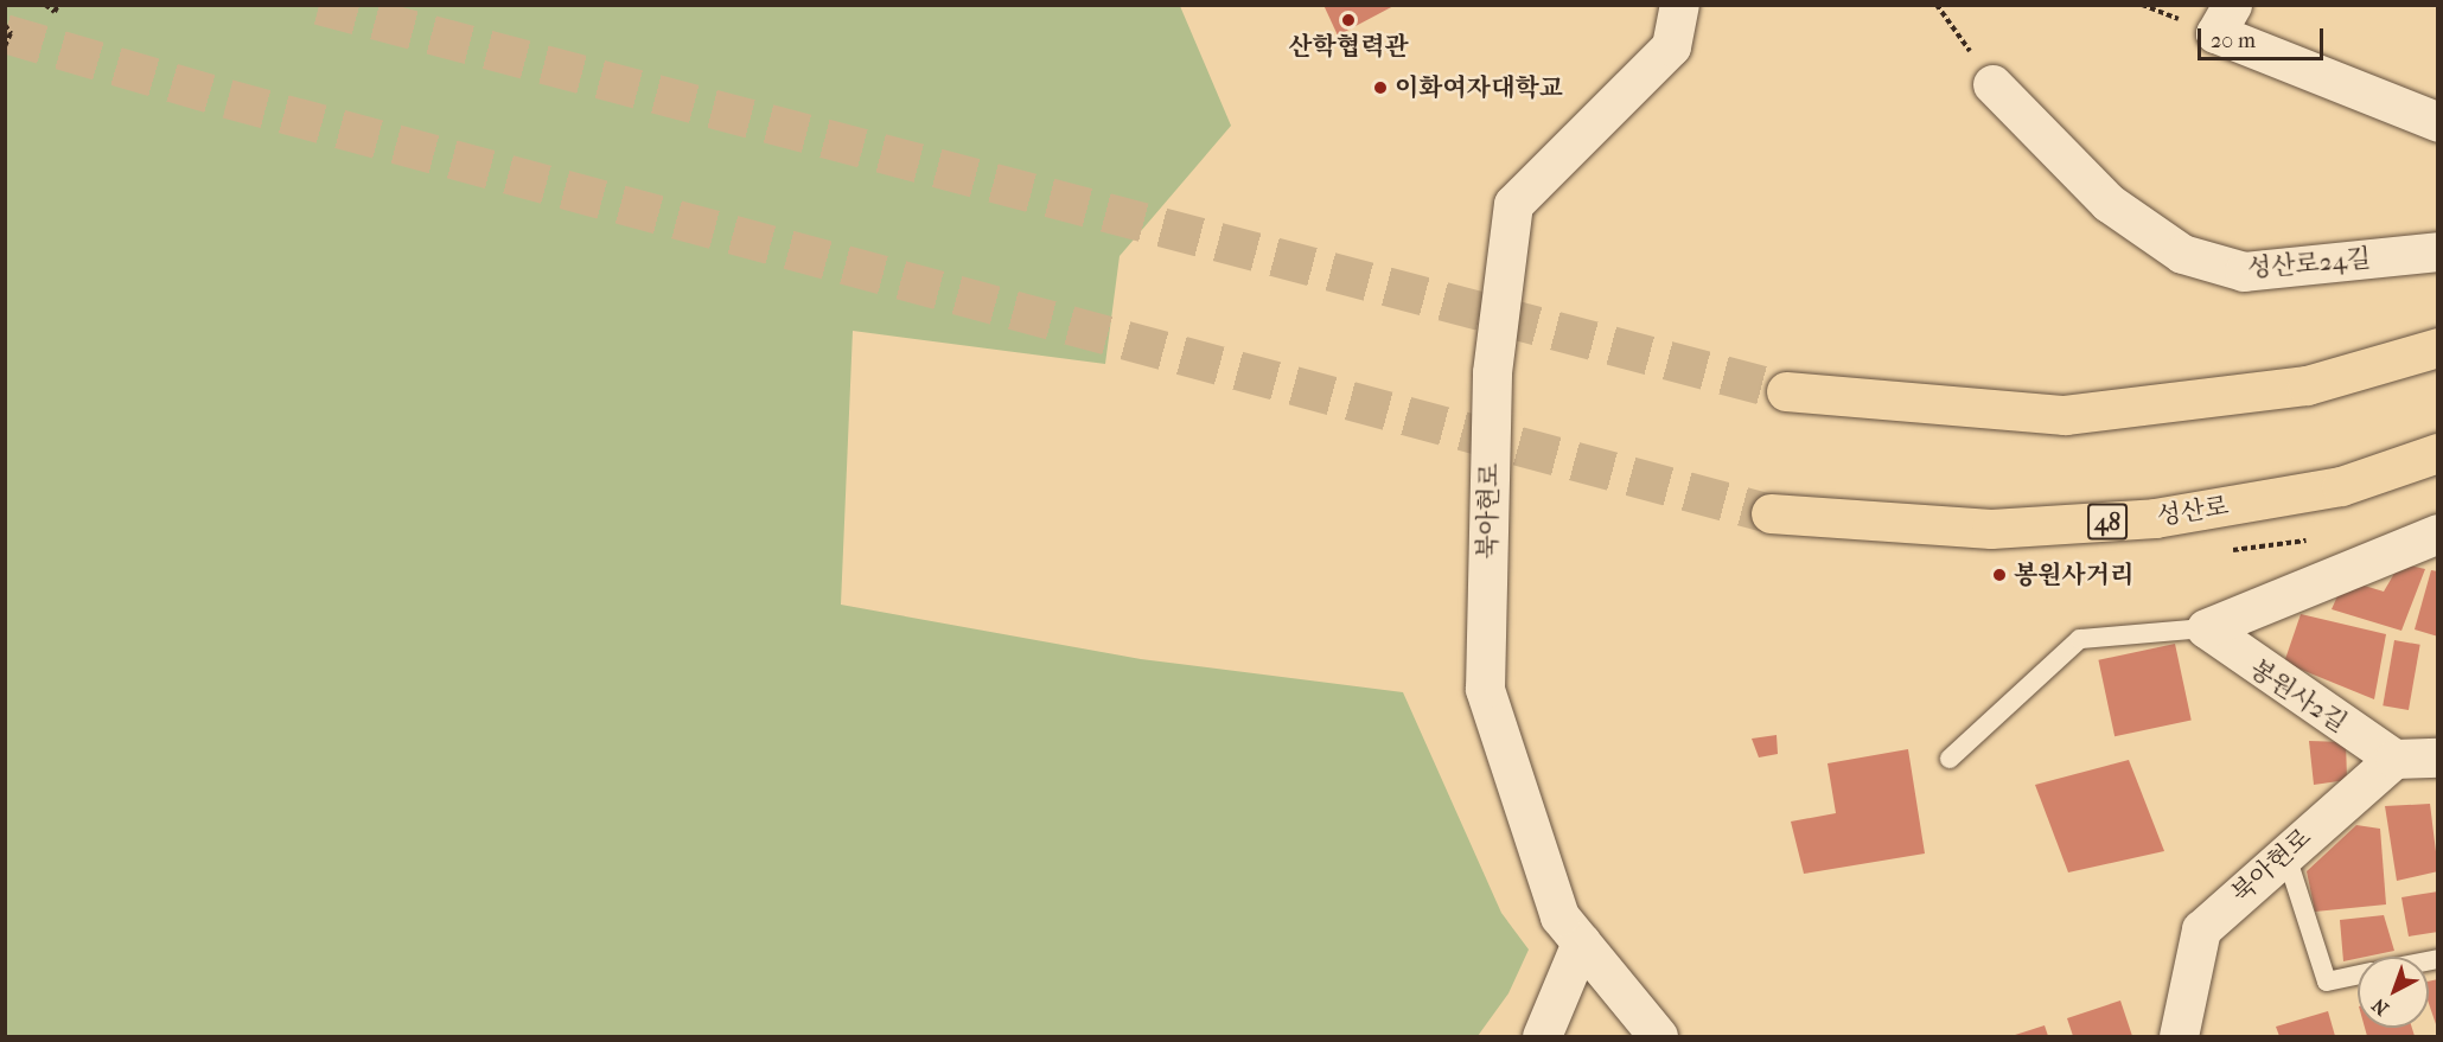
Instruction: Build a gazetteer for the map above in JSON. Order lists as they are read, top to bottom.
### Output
{
  "streets": {
    "main road": ["성산로", "48"],
    "street": ["성산로24길", "북아현로", "봉원사2길"]
  },
  "crossings": [
    ["북아현로", "봉원사2길"]
  ],
  "places": ["산학협력관", "이화여자대학교", "봉원사거리"],
  "scale_bar": "20 m",
  "north": "bottom left"
}
